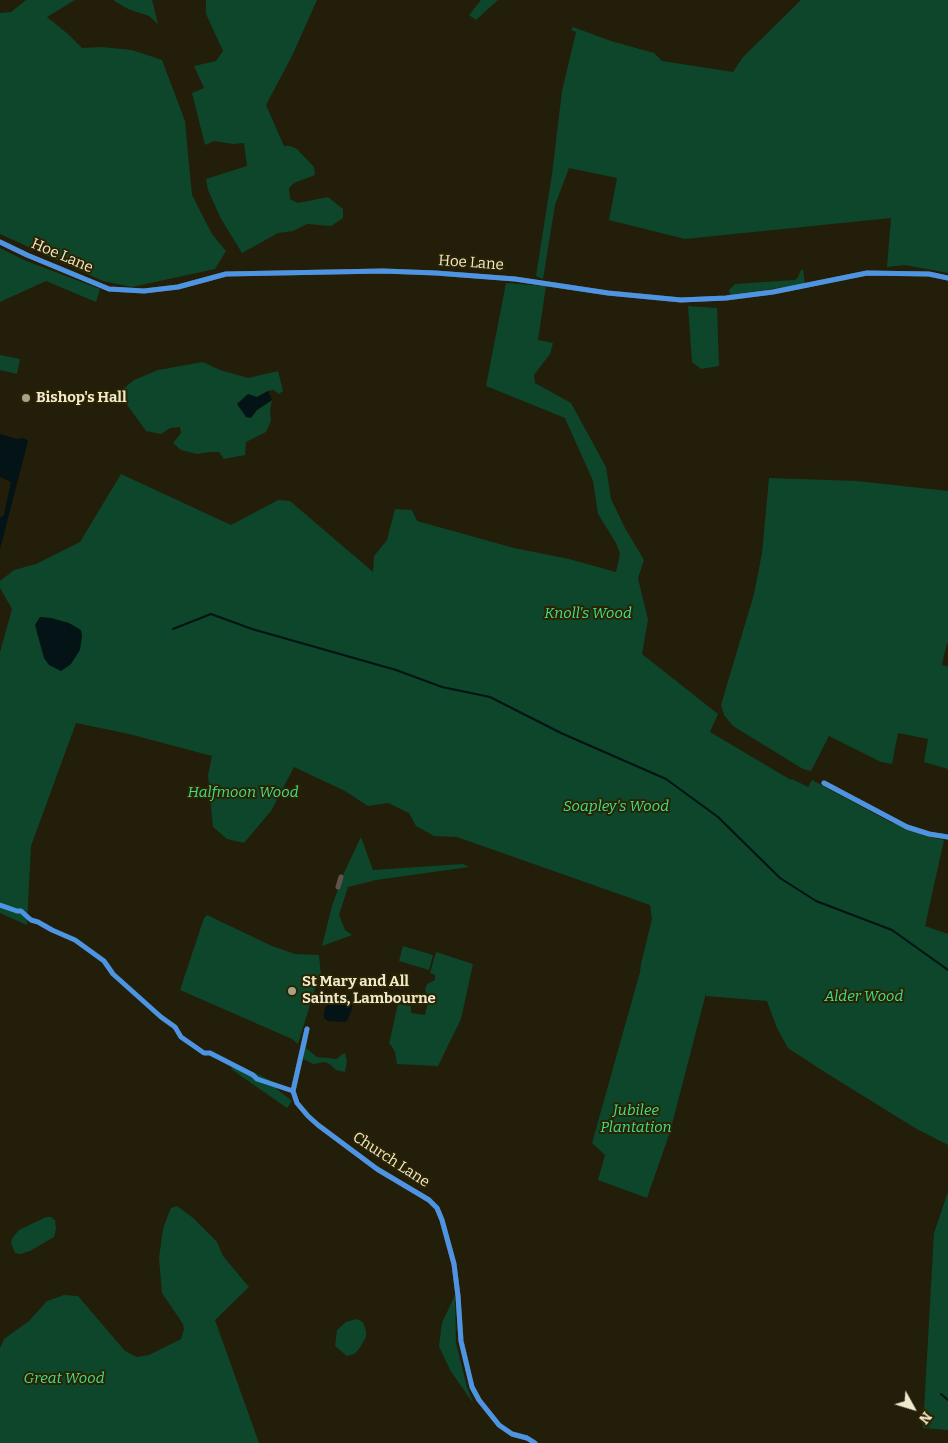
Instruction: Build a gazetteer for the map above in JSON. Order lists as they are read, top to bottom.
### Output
{
  "streets": {
    "street": ["Hoe Lane", "Church Lane"]
  },
  "parks": [
    "Knoll's Wood",
    "Halfmoon Wood",
    "Soapley's Wood",
    "Alder Wood",
    "Jubilee Plantation",
    "Great Wood"
  ],
  "places": ["Bishop's Hall", "St Mary and All Saints, Lambourne"],
  "north": "bottom right"
}
